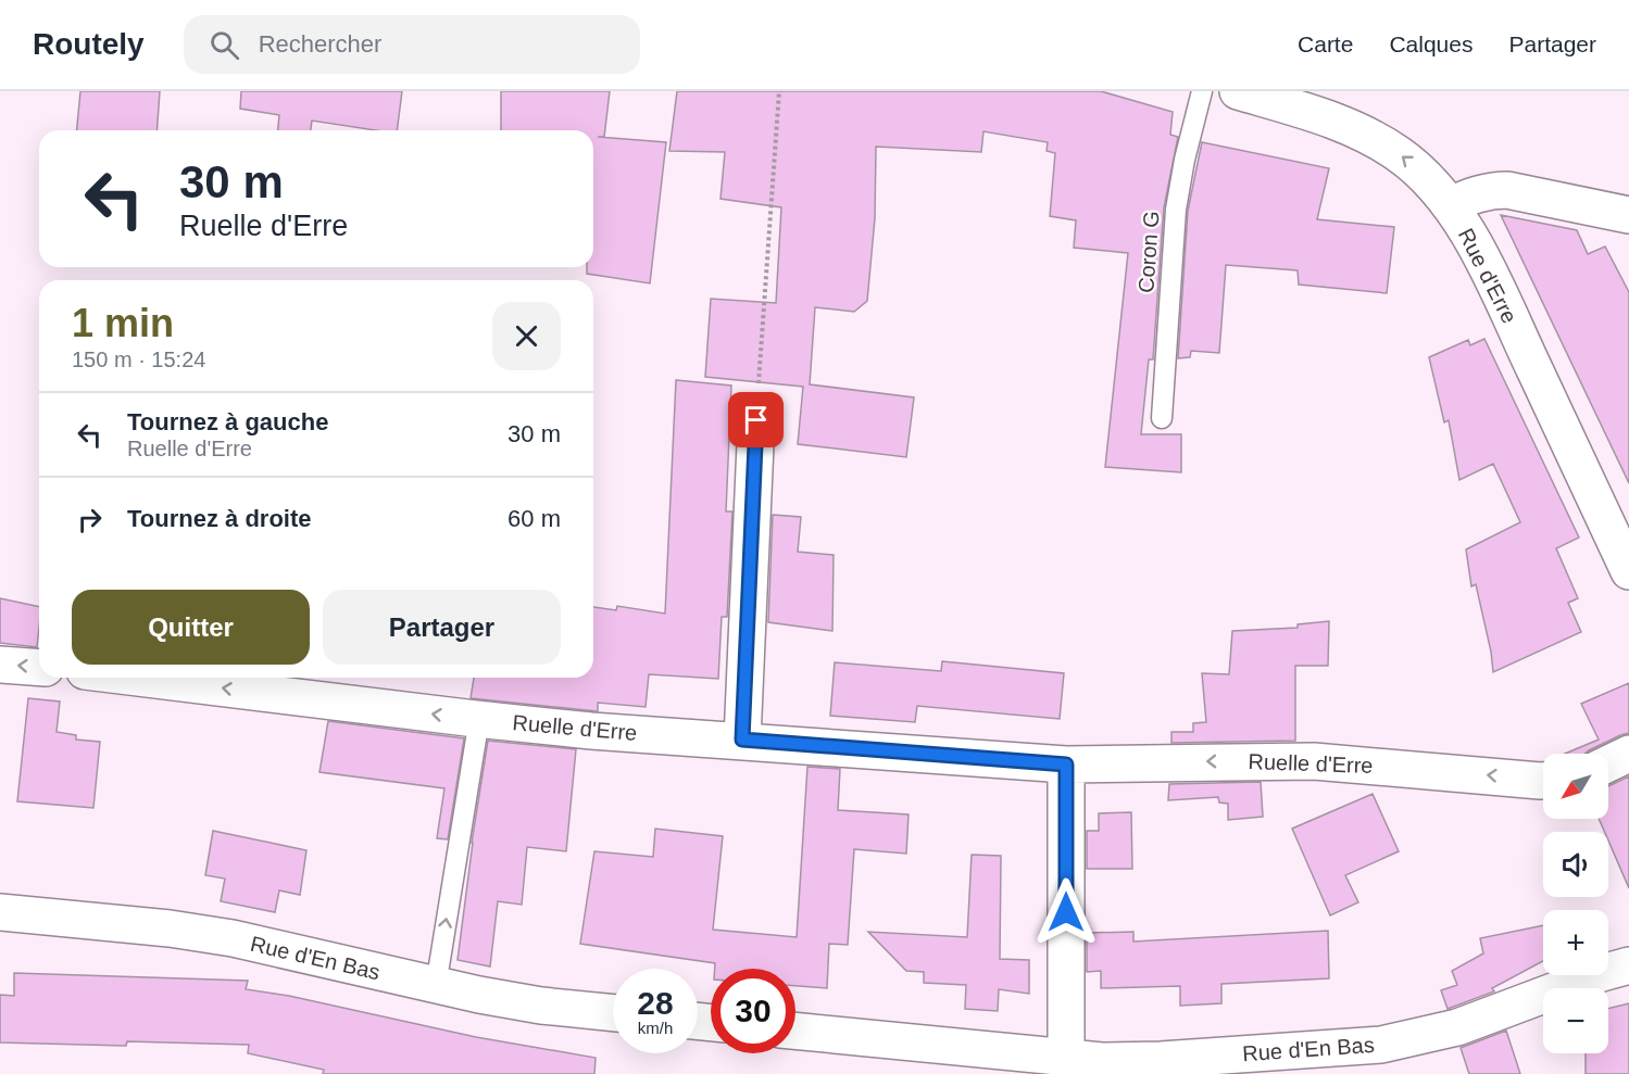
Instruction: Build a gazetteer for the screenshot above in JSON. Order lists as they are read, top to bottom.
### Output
{
  "streets": {
    "street": ["Rue d'Erre", "Ruelle d'Erre", "Rue d'En Bas"],
    "lane": ["Coron G"]
  },
  "one_way": ["Rue d'Erre", "Ruelle d'Erre"],
  "north": "bottom left",
  "page": {
    "header": "Routely",
    "search": "Rechercher",
    "nav": ["Carte", "Calques", "Partager"],
    "turn": ["30 m", "Ruelle d'Erre"],
    "heading": ["1 min", "150 m · 15:24"],
    "list": [
      {
        "name": "Tournez à gauche",
        "note": "Ruelle d'Erre",
        "value": "30 m"
      },
      {
        "name": "Tournez à droite",
        "value": "60 m"
      }
    ],
    "buttons": ["Quitter", "Partager"],
    "map_buttons": ["+", "−"],
    "speed": "28 km/h",
    "limit": "30"
  }
}
